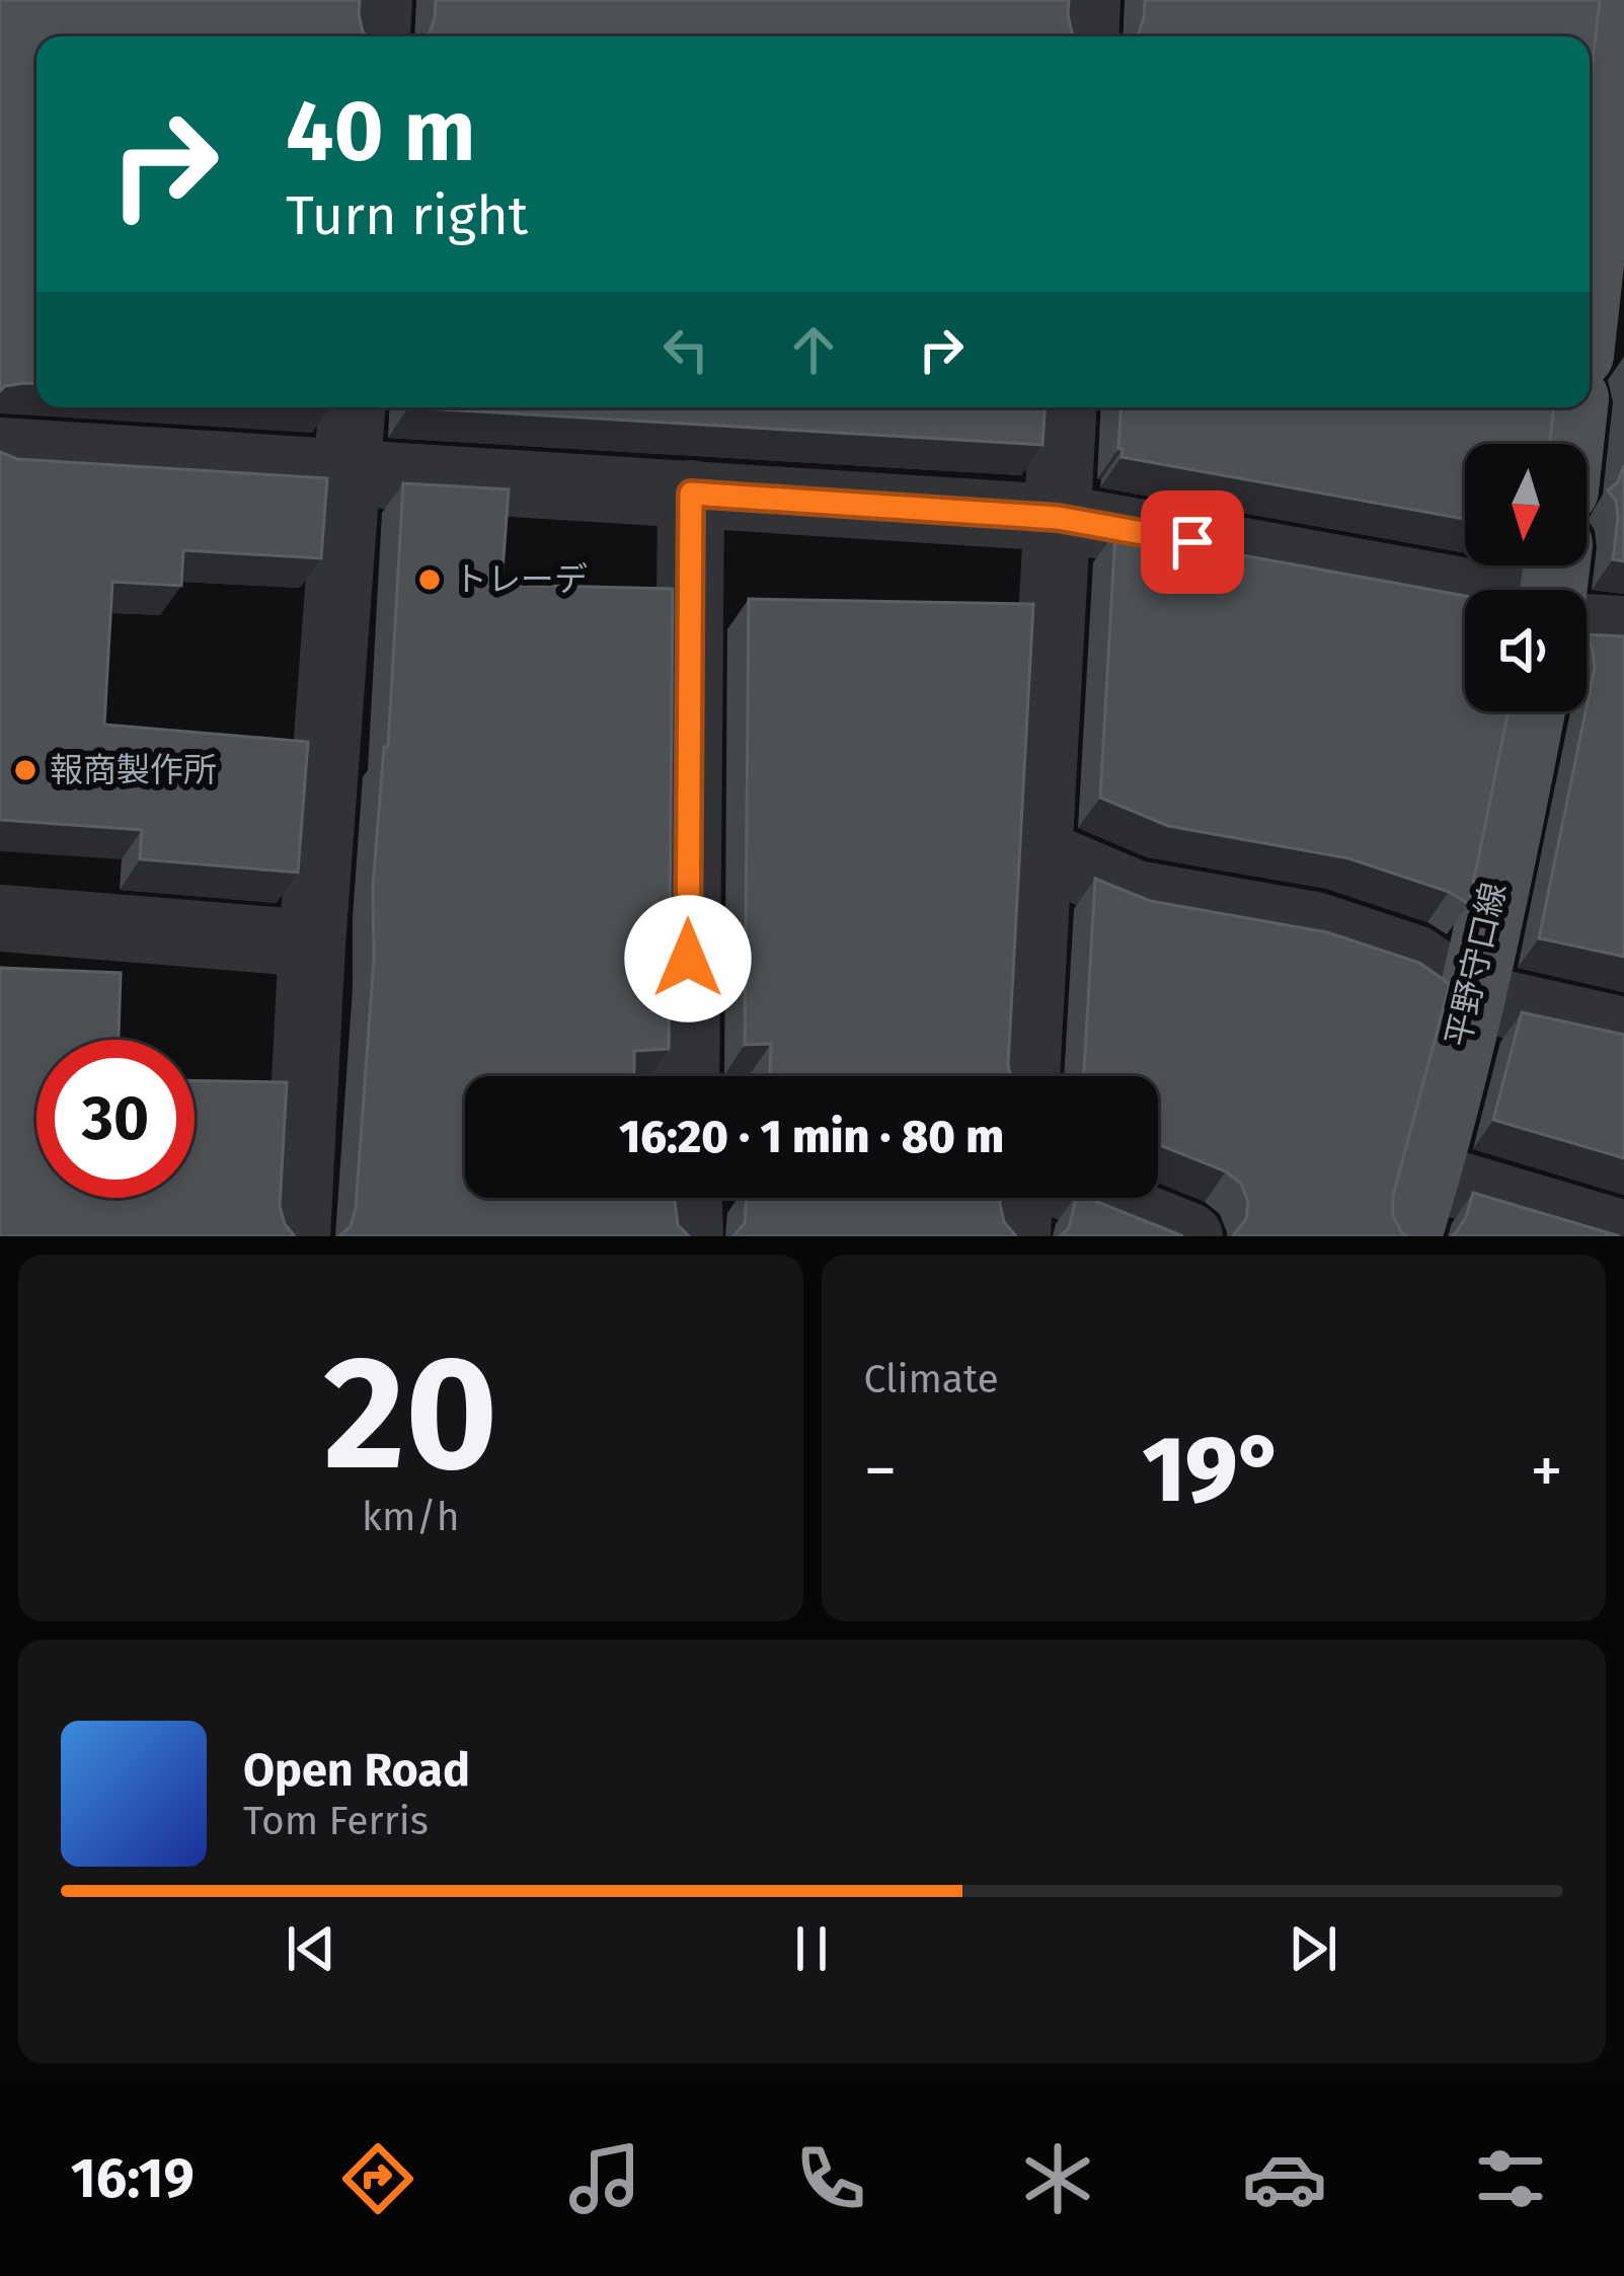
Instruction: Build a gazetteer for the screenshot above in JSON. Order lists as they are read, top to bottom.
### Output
{
  "streets": {
    "main road": ["平野守口線"]
  },
  "places": ["トレーデ", "報商製作所"],
  "north": "bottom",
  "page": {
    "turn": ["40 m", "Turn right"],
    "limit": "30",
    "trip": "16:20 · 1 min · 80 m",
    "tile": [
      ["20", "km/h"],
      "Climate"
    ],
    "heat": ["−", "19°", "+"],
    "song": ["Open Road", "Tom Ferris"],
    "tabs": "16:19"
  }
}
